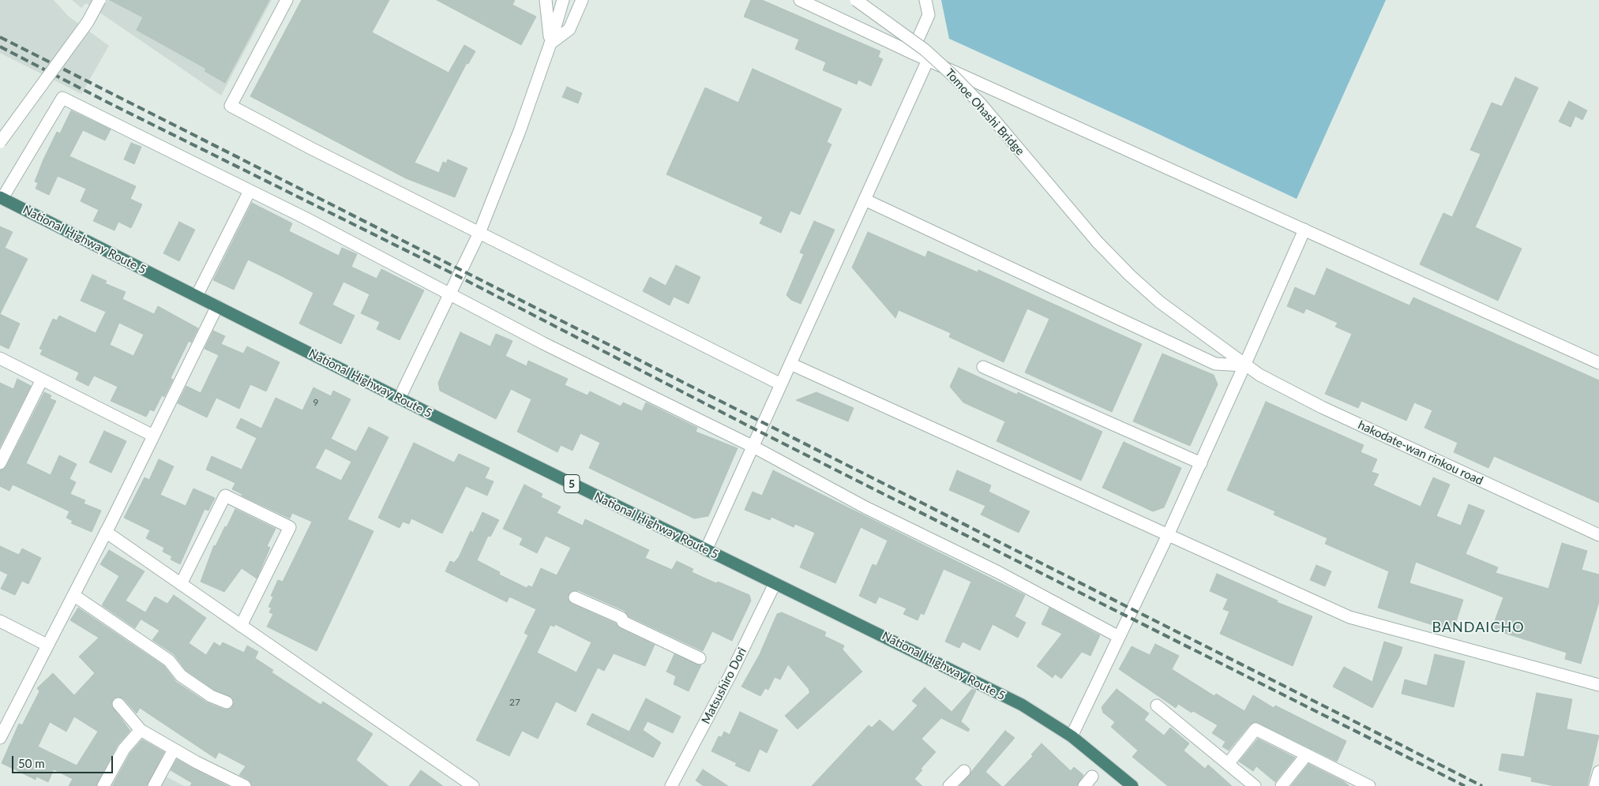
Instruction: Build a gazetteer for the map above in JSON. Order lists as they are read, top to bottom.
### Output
{
  "streets": {
    "highway": ["National Highway Route 5", "5"],
    "street": ["Tomoe Ohashi Bridge", "hakodate-wan rinkou road", "Matsushiro Dori"]
  },
  "crossings": [
    ["Tomoe Ohashi Bridge", "hakodate-wan rinkou road"],
    ["National Highway Route 5", "Matsushiro Dori"]
  ],
  "districts": ["BANDAICHO"],
  "house_numbers": ["9", "27"],
  "scale_bar": "50 m"
}
